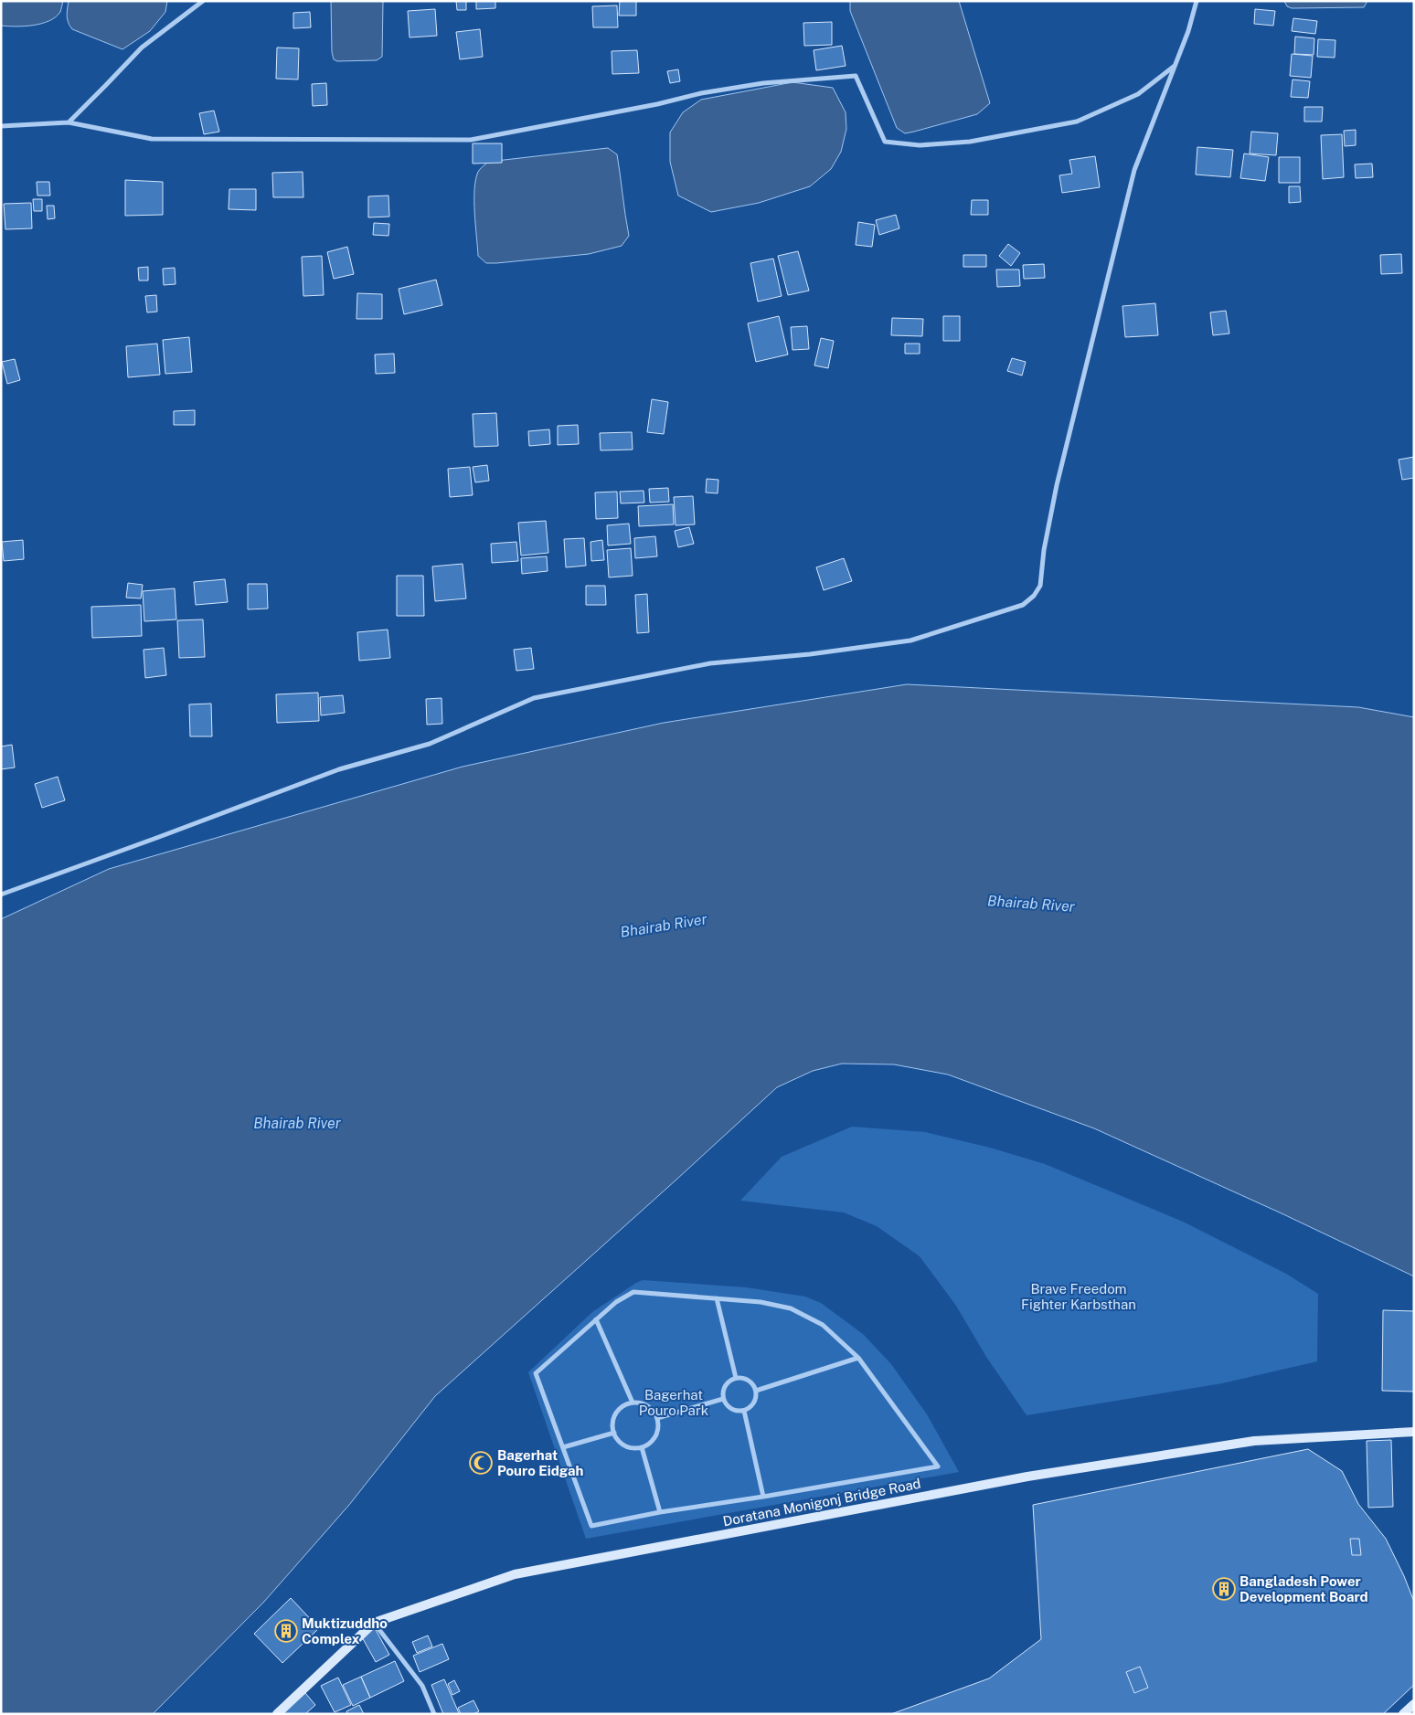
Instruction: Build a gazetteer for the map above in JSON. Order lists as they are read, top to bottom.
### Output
{
  "streets": {
    "main road": ["Doratana Monigonj Bridge Road"]
  },
  "water": ["Bhairab River"],
  "parks": ["Brave Freedom Fighter Karbsthan", "Bagerhat Pouro Park"],
  "places": {
    "mosque": ["Bagerhat Pouro Eidgah"],
    "building": ["Bangladesh Power Development Board", "Muktizuddho Complex"]
  }
}
